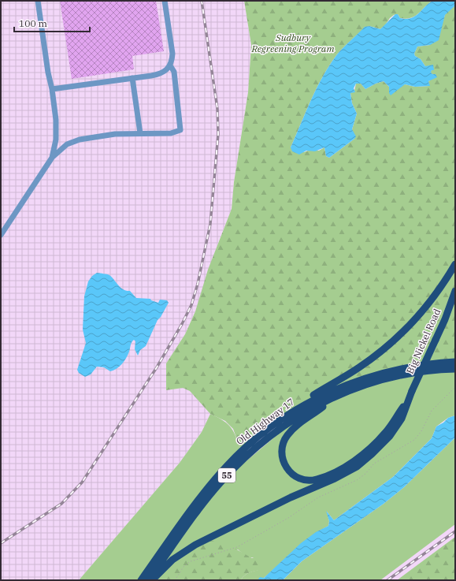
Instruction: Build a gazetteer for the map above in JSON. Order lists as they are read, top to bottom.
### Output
{
  "streets": {
    "main road": ["Big Nickel Road", "Old Highway 17", "55"]
  },
  "parks": ["Sudbury Regreening Program"],
  "scale_bar": "100 m"
}
